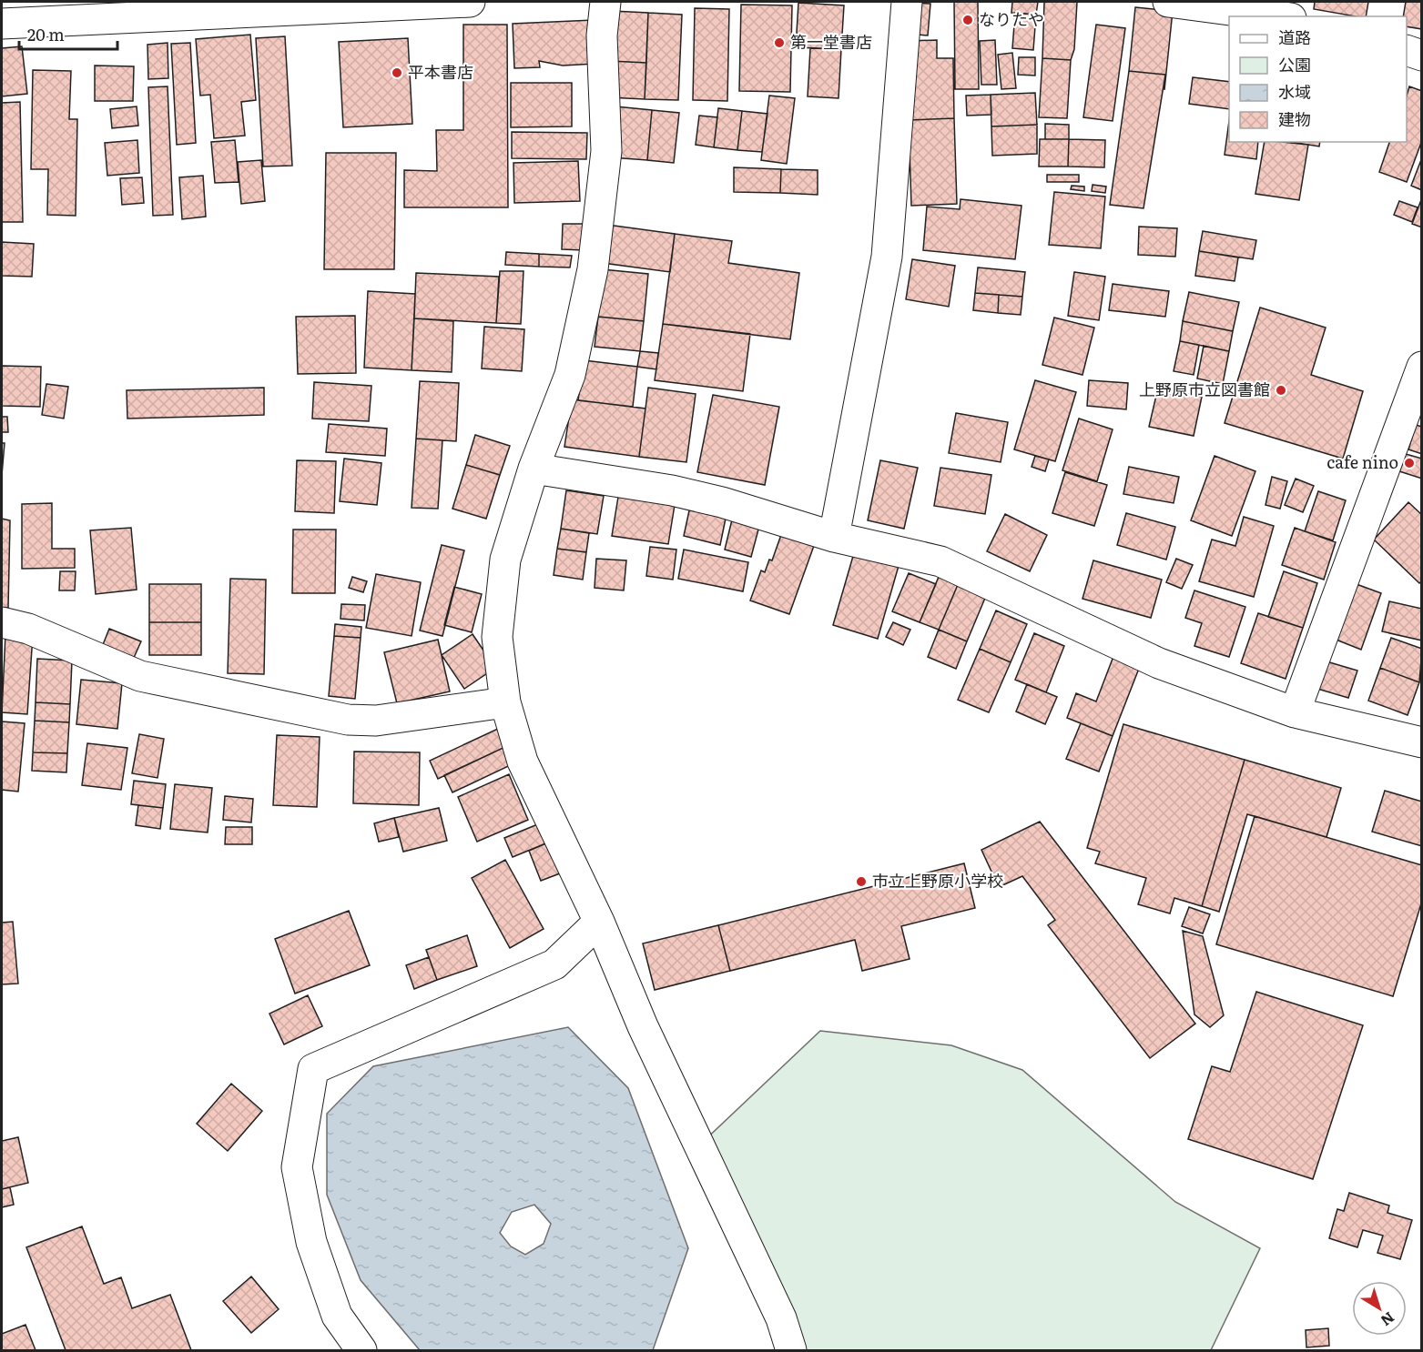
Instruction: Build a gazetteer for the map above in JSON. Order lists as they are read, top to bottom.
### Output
{
  "places": [
    "なりたや",
    "第一堂書店",
    "平本書店",
    "上野原市立図書館",
    "cafe nino",
    "市立上野原小学校"
  ],
  "legend": [
    "道路",
    "公園",
    "水域",
    "建物"
  ],
  "scale_bar": "20 m",
  "north": "bottom right"
}
